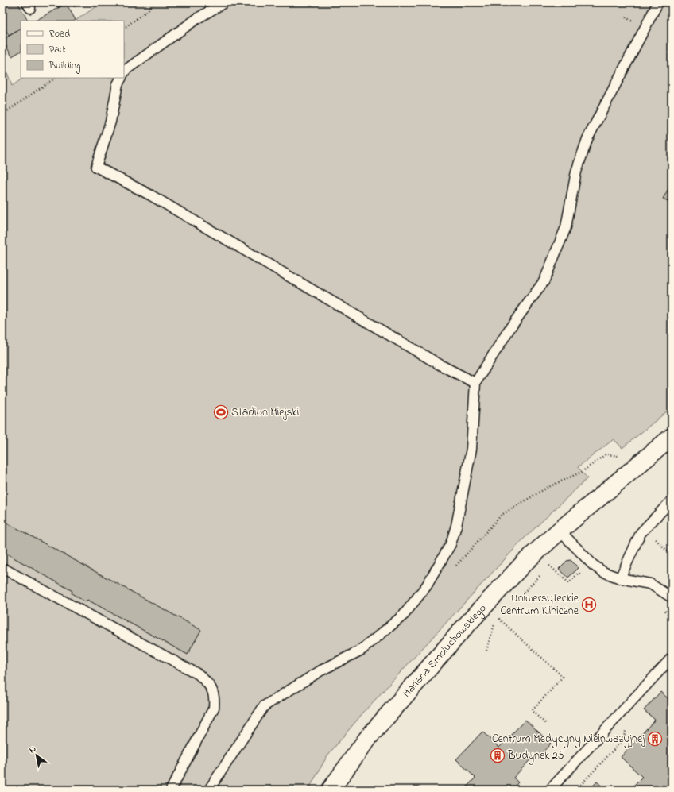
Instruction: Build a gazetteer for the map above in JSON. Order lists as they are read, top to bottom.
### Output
{
  "streets": {
    "street": ["Mariana Smoluchowskiego"]
  },
  "places": {
    "sports": ["Stadion Miejski"],
    "hospital": ["Uniwersyteckie Centrum Kliniczne"],
    "building": ["Centrum Medycyny Nieinwazyjnej", "Budynek 25"]
  },
  "legend": ["Road", "Park", "Building"],
  "north": "top left"
}
